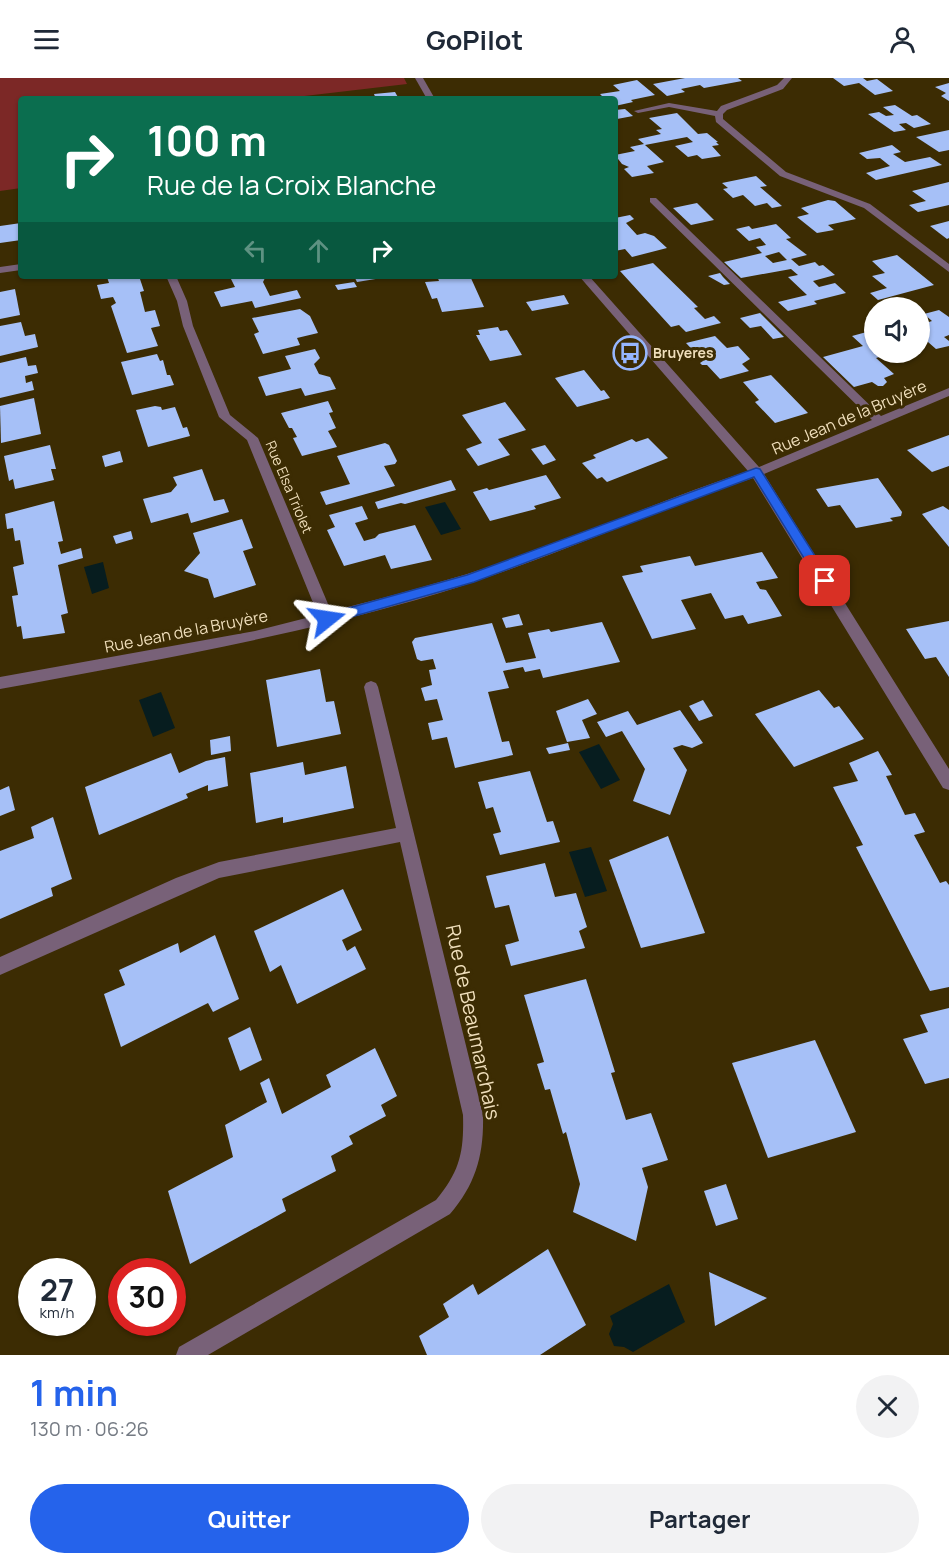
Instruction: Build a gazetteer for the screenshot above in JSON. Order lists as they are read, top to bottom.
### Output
{
  "streets": {
    "street": ["Rue Jean de la Bruyère", "Rue Elsa Triolet", "Rue de Beaumarchais"]
  },
  "crossings": [
    ["Rue Jean de la Bruyère", "Rue Elsa Triolet"]
  ],
  "places": {
    "bus stop": ["Bruyeres"]
  },
  "page": {
    "header": "GoPilot",
    "turn": ["100 m", "Rue de la Croix Blanche"],
    "speed": "27 km/h",
    "limit": "30",
    "heading": ["1 min", "130 m · 06:26"],
    "buttons": ["Quitter", "Partager"]
  }
}
